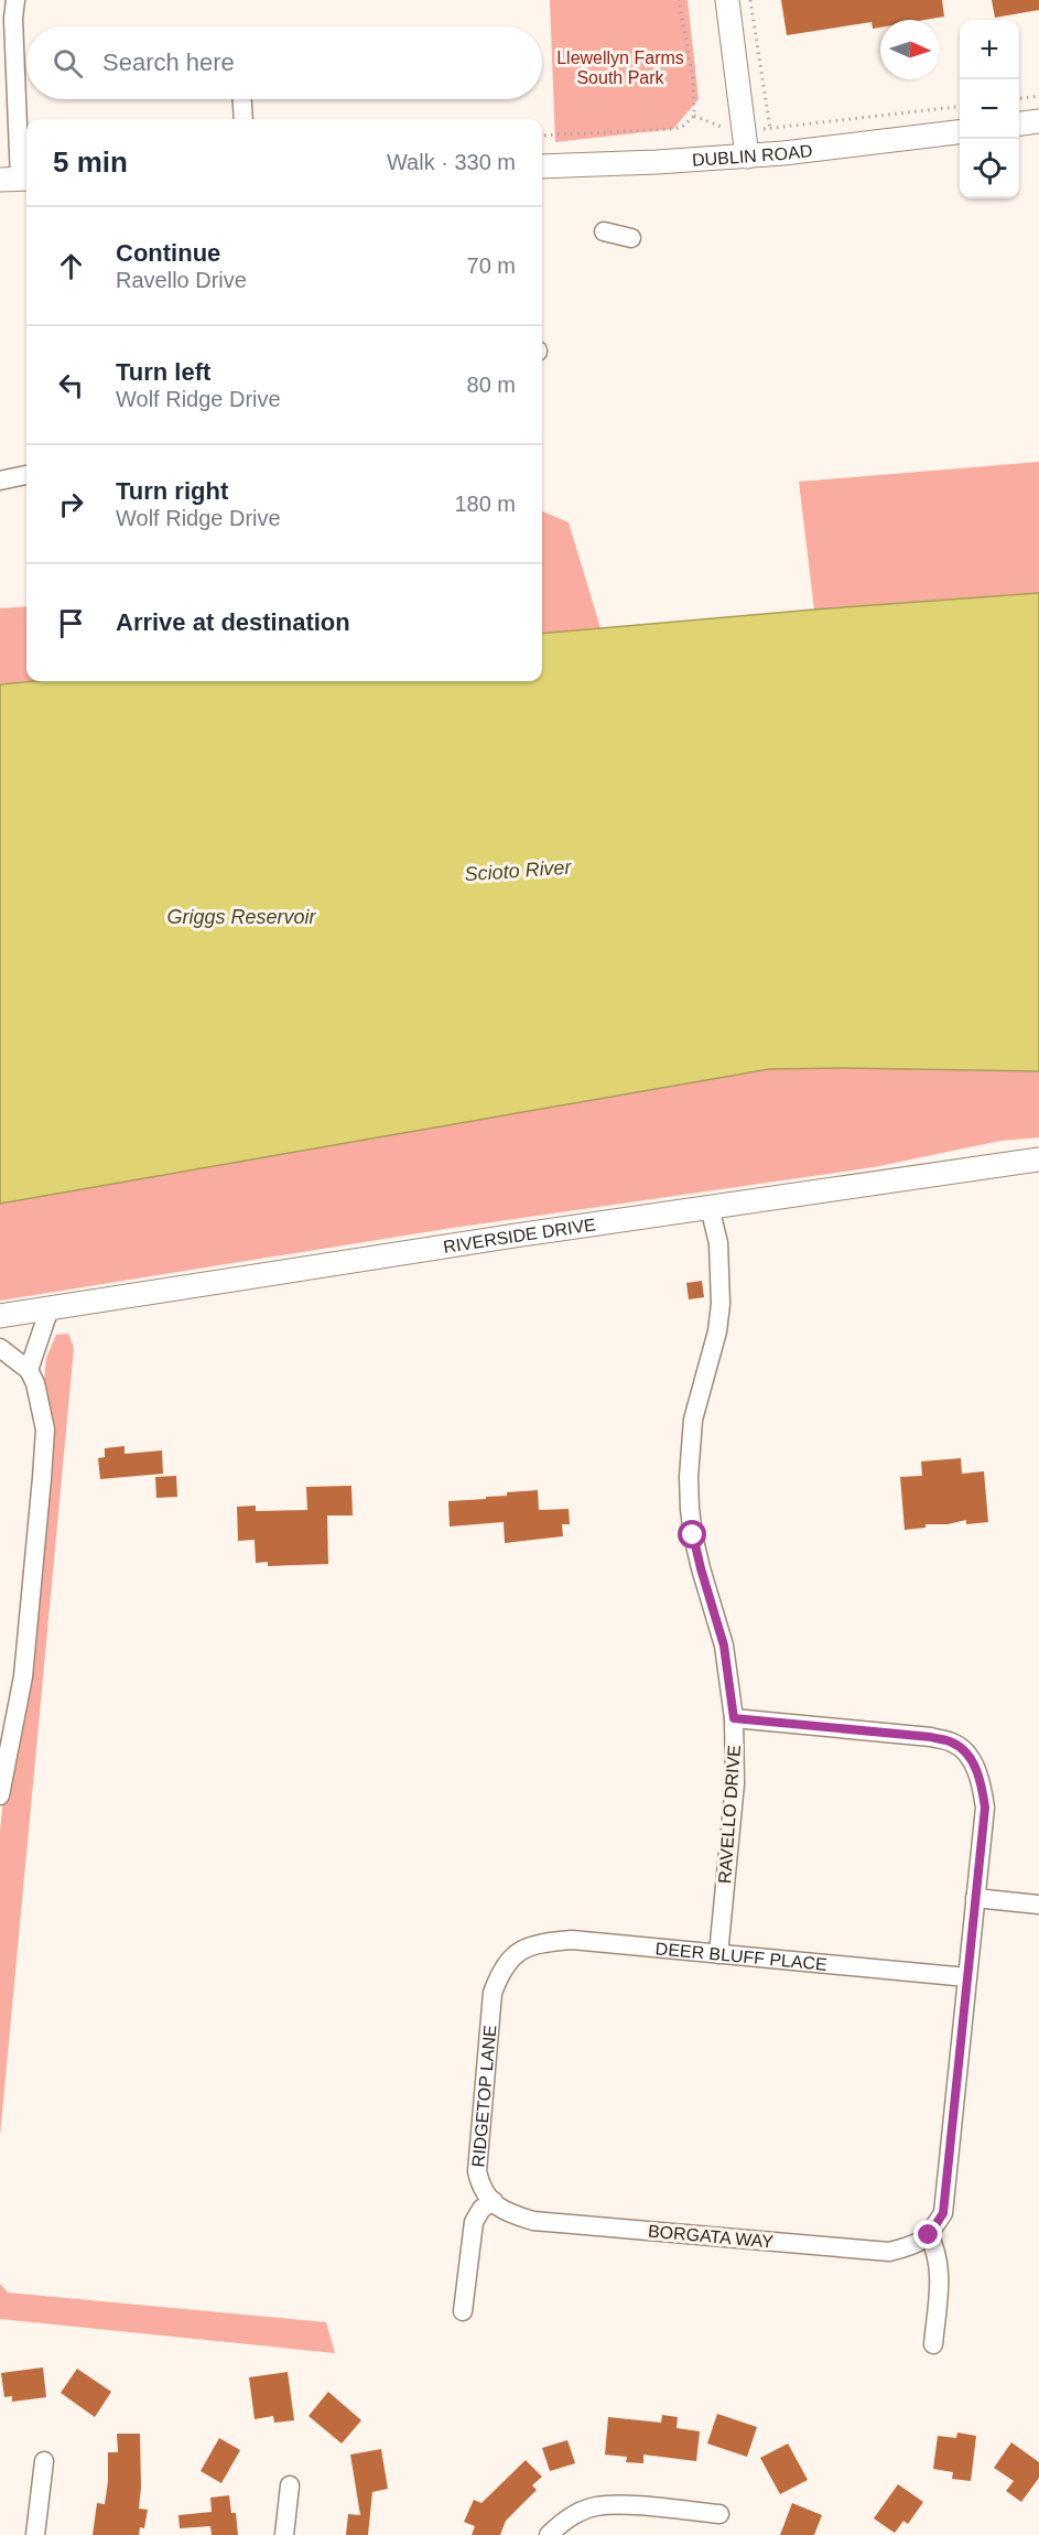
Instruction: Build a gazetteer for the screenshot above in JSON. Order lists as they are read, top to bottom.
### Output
{
  "streets": {
    "main road": ["DUBLIN ROAD", "RIVERSIDE DRIVE"],
    "street": [
      "RAVELLO DRIVE",
      "DEER BLUFF PLACE",
      "RIDGETOP LANE",
      "BORGATA WAY"
    ]
  },
  "crossings": [
    ["RIVERSIDE DRIVE", "RAVELLO DRIVE"],
    ["RAVELLO DRIVE", "DEER BLUFF PLACE"],
    ["DEER BLUFF PLACE", "RIDGETOP LANE"],
    ["RIDGETOP LANE", "BORGATA WAY"]
  ],
  "water": ["Scioto River", "Griggs Reservoir"],
  "parks": ["Llewellyn Farms South Park"],
  "north": "right",
  "page": {
    "map_buttons": ["+", "−"],
    "search": "Search here",
    "heading": ["5 min", "Walk · 330 m"],
    "list": [
      ["Continue", "Ravello Drive", "70 m"],
      ["Turn left", "Wolf Ridge Drive", "80 m"],
      ["Turn right", "Wolf Ridge Drive", "180 m"],
      "Arrive at destination"
    ]
  }
}
